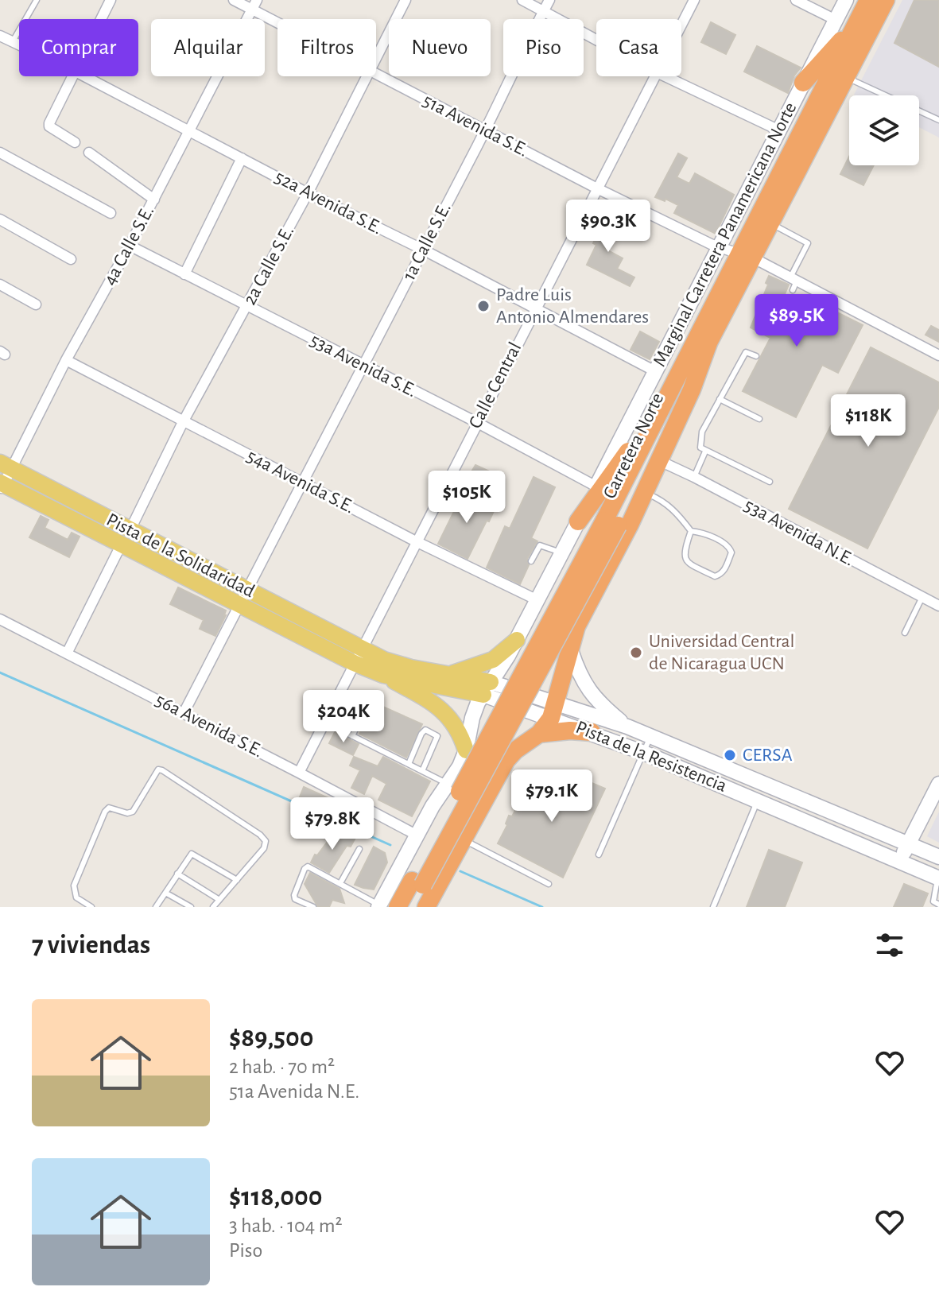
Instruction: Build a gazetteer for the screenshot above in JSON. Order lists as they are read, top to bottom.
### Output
{
  "streets": {
    "highway": ["Carretera Norte"],
    "main road": ["Pista de la Solidaridad", "Pista de la Resistencia"],
    "street": [
      "51a Avenida S.E.",
      "52a Avenida S.E.",
      "Marginal Carretera Panamericana Norte",
      "1a Calle S.E.",
      "4a Calle S.E.",
      "2a Calle S.E.",
      "53a Avenida S.E.",
      "Calle Central",
      "54a Avenida S.E.",
      "53a Avenida N.E.",
      "56a Avenida S.E."
    ]
  },
  "crossings": [
    ["51a Avenida S.E.", "Marginal Carretera Panamericana Norte"],
    ["51a Avenida S.E.", "1a Calle S.E."],
    ["51a Avenida S.E.", "4a Calle S.E."],
    ["51a Avenida S.E.", "Calle Central"],
    ["51a Avenida S.E.", "Carretera Norte"],
    ["52a Avenida S.E.", "Marginal Carretera Panamericana Norte"],
    ["52a Avenida S.E.", "1a Calle S.E."],
    ["52a Avenida S.E.", "4a Calle S.E."],
    ["52a Avenida S.E.", "2a Calle S.E."],
    ["52a Avenida S.E.", "Calle Central"],
    ["Marginal Carretera Panamericana Norte", "53a Avenida S.E."],
    ["Marginal Carretera Panamericana Norte", "54a Avenida S.E."],
    ["Marginal Carretera Panamericana Norte", "56a Avenida S.E."],
    ["Marginal Carretera Panamericana Norte", "Pista de la Resistencia"],
    ["1a Calle S.E.", "53a Avenida S.E."],
    ["1a Calle S.E.", "54a Avenida S.E."],
    ["4a Calle S.E.", "53a Avenida S.E."],
    ["4a Calle S.E.", "54a Avenida S.E."],
    ["4a Calle S.E.", "Pista de la Solidaridad"],
    ["2a Calle S.E.", "53a Avenida S.E."],
    ["2a Calle S.E.", "54a Avenida S.E."],
    ["2a Calle S.E.", "Pista de la Solidaridad"],
    ["2a Calle S.E.", "56a Avenida S.E."],
    ["53a Avenida S.E.", "Calle Central"],
    ["Calle Central", "54a Avenida S.E."],
    ["Calle Central", "Pista de la Solidaridad"],
    ["Calle Central", "56a Avenida S.E."],
    ["Calle Central", "Pista de la Resistencia"],
    ["Pista de la Solidaridad", "Pista de la Resistencia"]
  ],
  "places": ["Padre Luis Antonio Almendares", "Universidad Central de Nicaragua UCN", "CERSA"],
  "page": {
    "chip": [
      "Comprar",
      "Alquilar",
      "Filtros",
      "Nuevo",
      "Piso",
      "Casa"
    ],
    "price": [
      "$90.3K",
      "$89.5K",
      "$118K",
      "$105K",
      "$204K",
      "$79.1K",
      "$79.8K"
    ],
    "heading": "7 viviendas",
    "list": [
      {
        "name": "$89,500",
        "note": "2 hab. · 70 m² · 51a Avenida N.E."
      },
      {
        "name": "$118,000",
        "note": "3 hab. · 104 m² · Piso"
      }
    ]
  }
}
